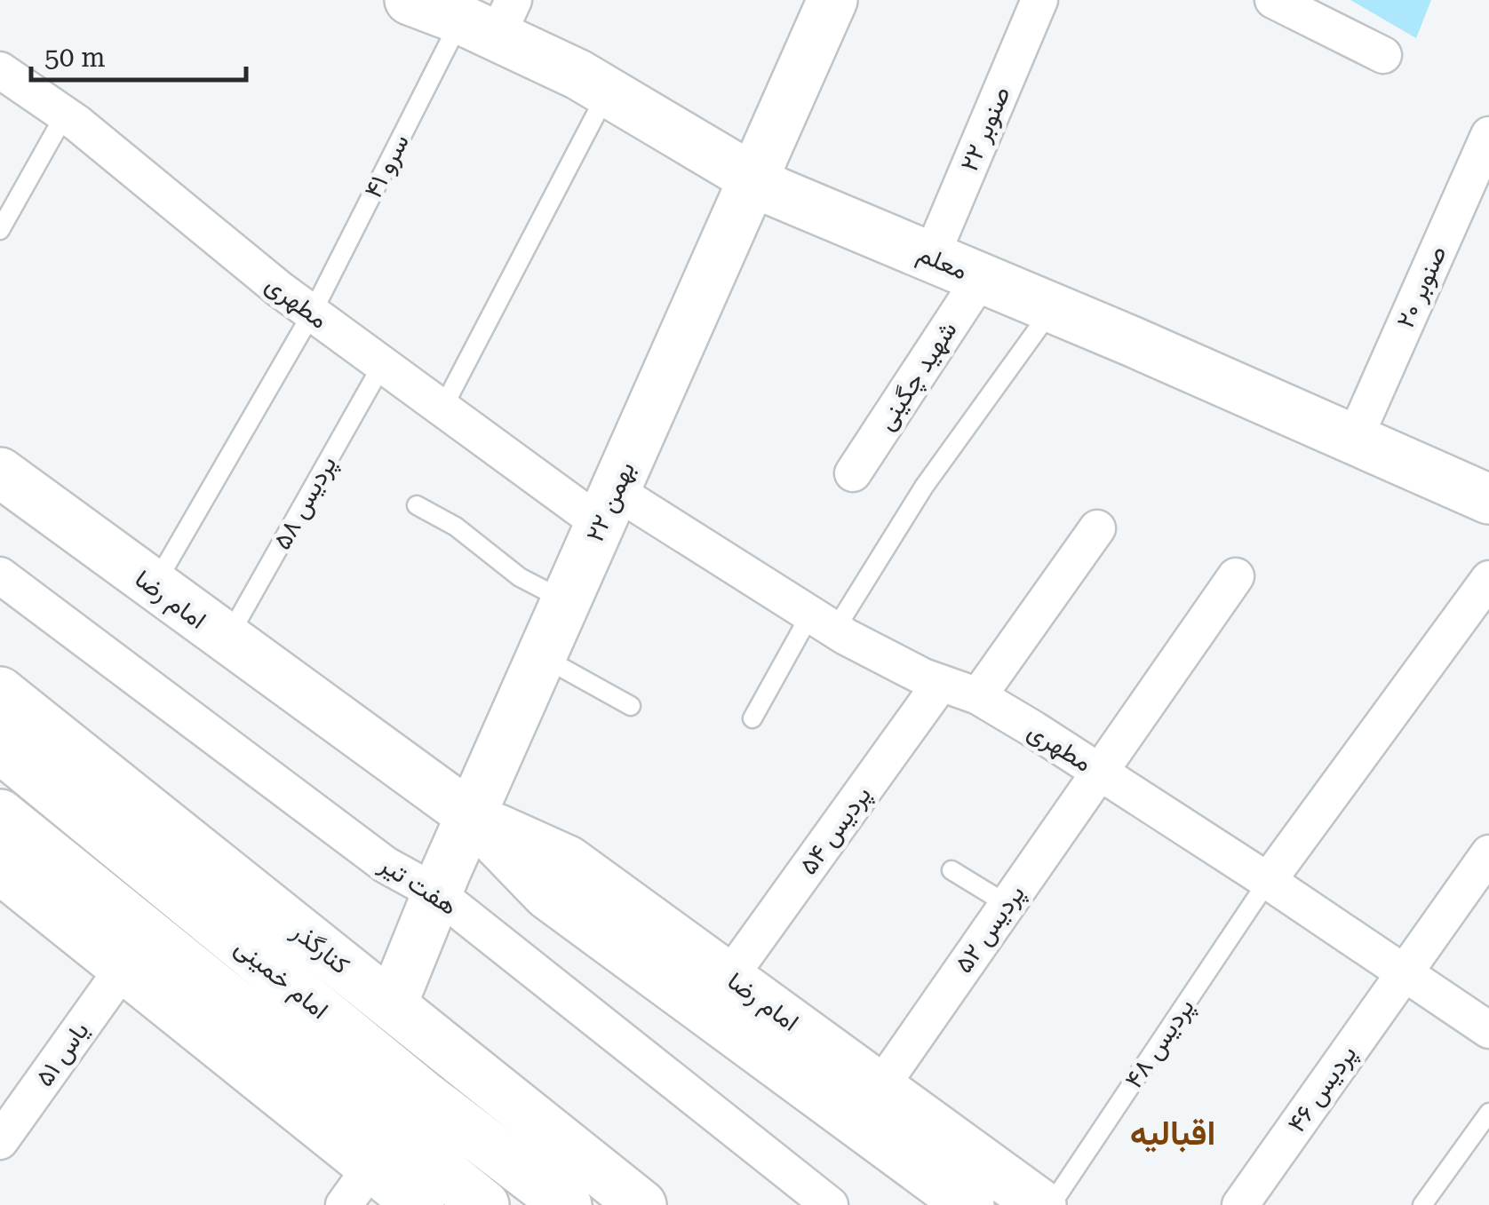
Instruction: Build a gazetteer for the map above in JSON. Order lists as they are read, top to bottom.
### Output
{
  "streets": {
    "main road": [
      "معلم",
      "۲۲ بهمن",
      "امام رضا",
      "کنارگذر",
      "امام خمینی"
    ],
    "street": [
      "صنوبر ۲۲",
      "صنوبر ۲۰",
      "مطهری",
      "شهید چگینی",
      "پردیس ۵۴",
      "هفت تیر",
      "پردیس ۵۲",
      "یاس ۵۱",
      "پردیس ۴۶"
    ],
    "lane": ["سرو ۴۱", "پردیس ۵۸", "پردیس ۴۸"]
  },
  "crossings": [
    ["صنوبر ۲۲", "معلم"],
    ["سرو ۴۱", "معلم"],
    ["سرو ۴۱", "مطهری"],
    ["سرو ۴۱", "امام رضا"],
    ["معلم", "صنوبر ۲۰"],
    ["معلم", "شهید چگینی"],
    ["معلم", "۲۲ بهمن"],
    ["مطهری", "۲۲ بهمن"],
    ["مطهری", "پردیس ۵۸"],
    ["مطهری", "پردیس ۵۴"],
    ["مطهری", "پردیس ۵۲"],
    ["مطهری", "پردیس ۴۸"],
    ["مطهری", "پردیس ۴۶"],
    ["۲۲ بهمن", "امام رضا"],
    ["۲۲ بهمن", "هفت تیر"],
    ["۲۲ بهمن", "کنارگذر"],
    ["پردیس ۵۸", "امام رضا"],
    ["امام رضا", "پردیس ۵۴"],
    ["امام رضا", "پردیس ۵۲"]
  ],
  "districts": ["اقبالیه"],
  "scale_bar": "50 m"
}
